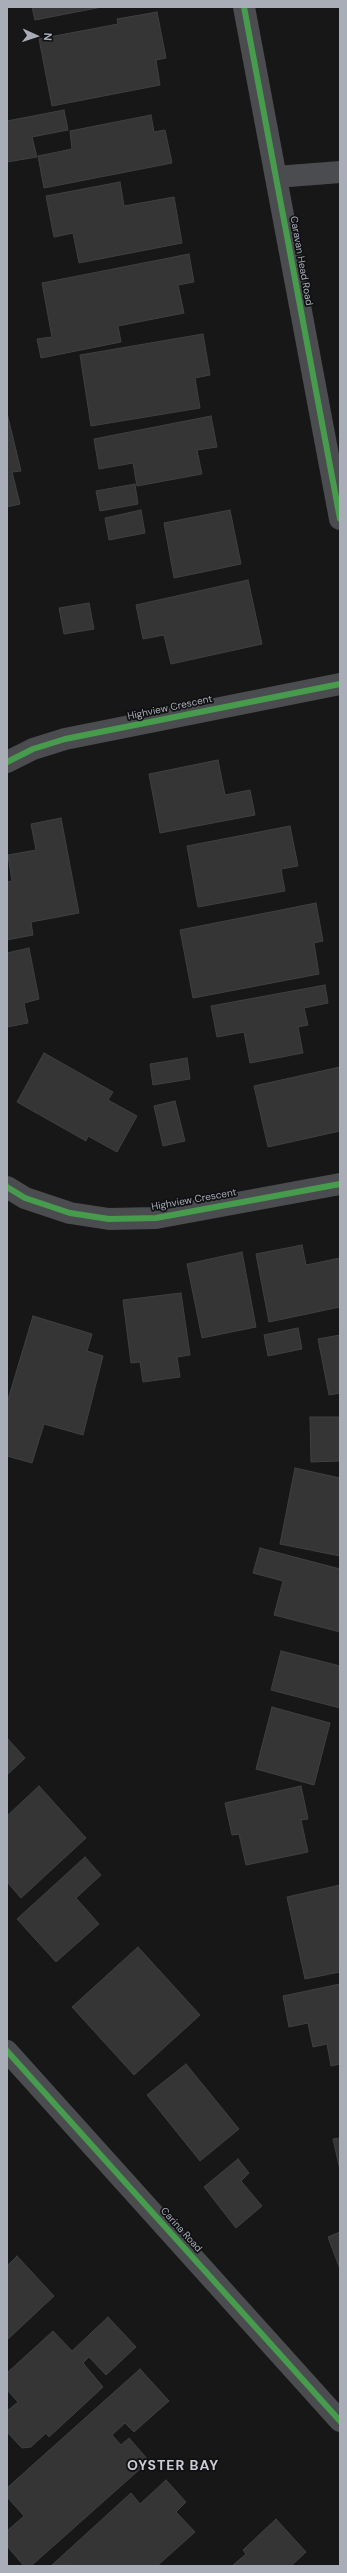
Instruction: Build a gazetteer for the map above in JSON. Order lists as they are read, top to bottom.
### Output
{
  "streets": {
    "street": ["Caravan Head Road", "Highview Crescent", "Carina Road"]
  },
  "districts": ["OYSTER BAY"],
  "north": "right"
}
